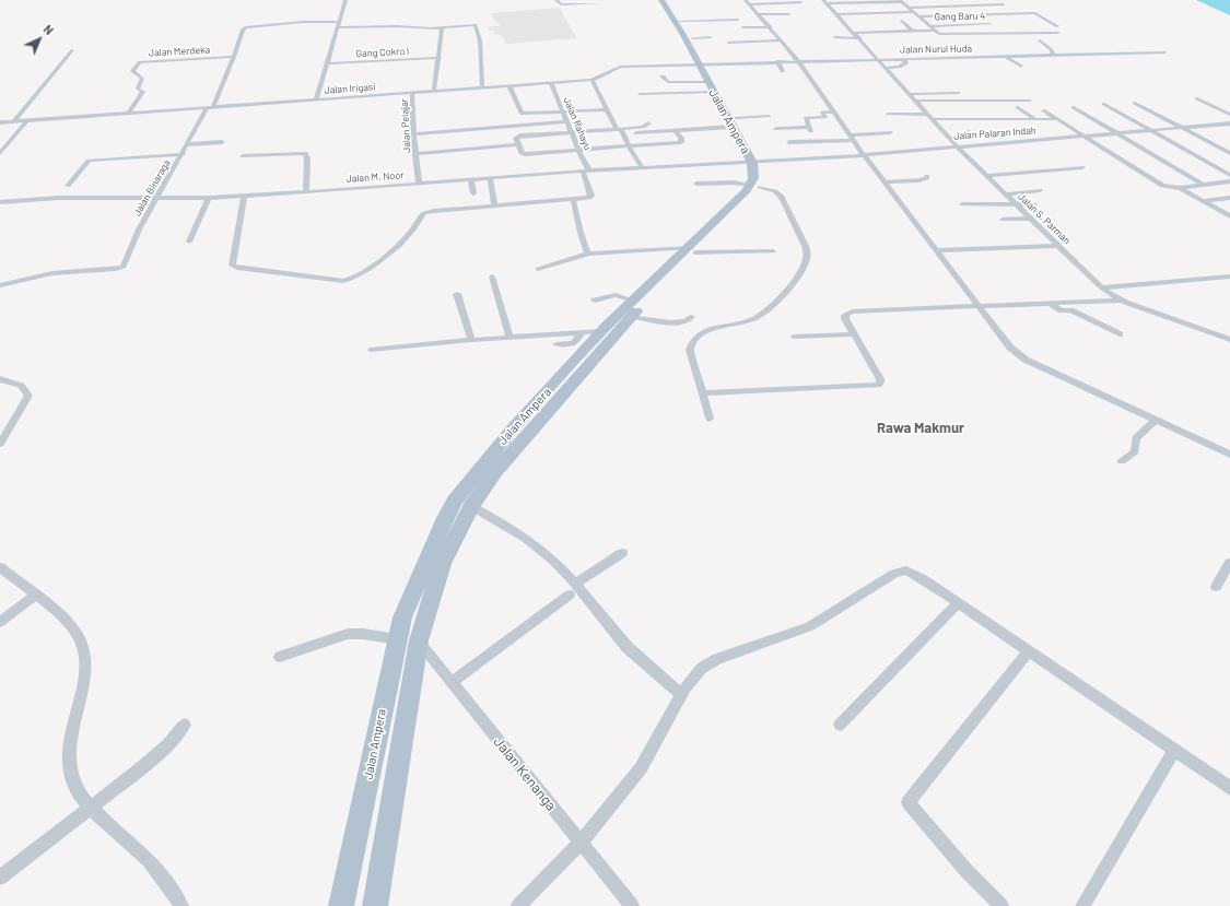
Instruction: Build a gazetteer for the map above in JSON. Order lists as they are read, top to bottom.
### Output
{
  "streets": {
    "main road": ["Jalan Ampera"],
    "street": [
      "Gang Baru 4",
      "Jalan Nurul Huda",
      "Jalan Merdeka",
      "Gang Cokro I",
      "Jalan Irigasi",
      "Jalan Rahayu",
      "Jalan Pelajar",
      "Jalan Palaran Indah",
      "Jalan M. Noor",
      "Jalan Binaraga",
      "Jalan S. Parman",
      "Jalan Kenanga"
    ]
  },
  "crossings": [
    ["Jalan Nurul Huda", "Jalan Irigasi"],
    ["Jalan Nurul Huda", "Jalan Ampera"],
    ["Jalan Nurul Huda", "Jalan S. Parman"],
    ["Jalan Merdeka", "Jalan Irigasi"],
    ["Jalan Irigasi", "Jalan Ampera"],
    ["Jalan Irigasi", "Jalan Rahayu"],
    ["Jalan Irigasi", "Jalan Pelajar"],
    ["Jalan Irigasi", "Jalan Binaraga"],
    ["Jalan Ampera", "Jalan Palaran Indah"],
    ["Jalan Ampera", "Jalan M. Noor"],
    ["Jalan Ampera", "Jalan Kenanga"],
    ["Jalan Rahayu", "Jalan M. Noor"],
    ["Jalan Pelajar", "Jalan M. Noor"],
    ["Jalan Palaran Indah", "Jalan M. Noor"],
    ["Jalan Palaran Indah", "Jalan S. Parman"],
    ["Jalan M. Noor", "Jalan Binaraga"]
  ],
  "districts": ["Rawa Makmur"],
  "north": "top right"
}
